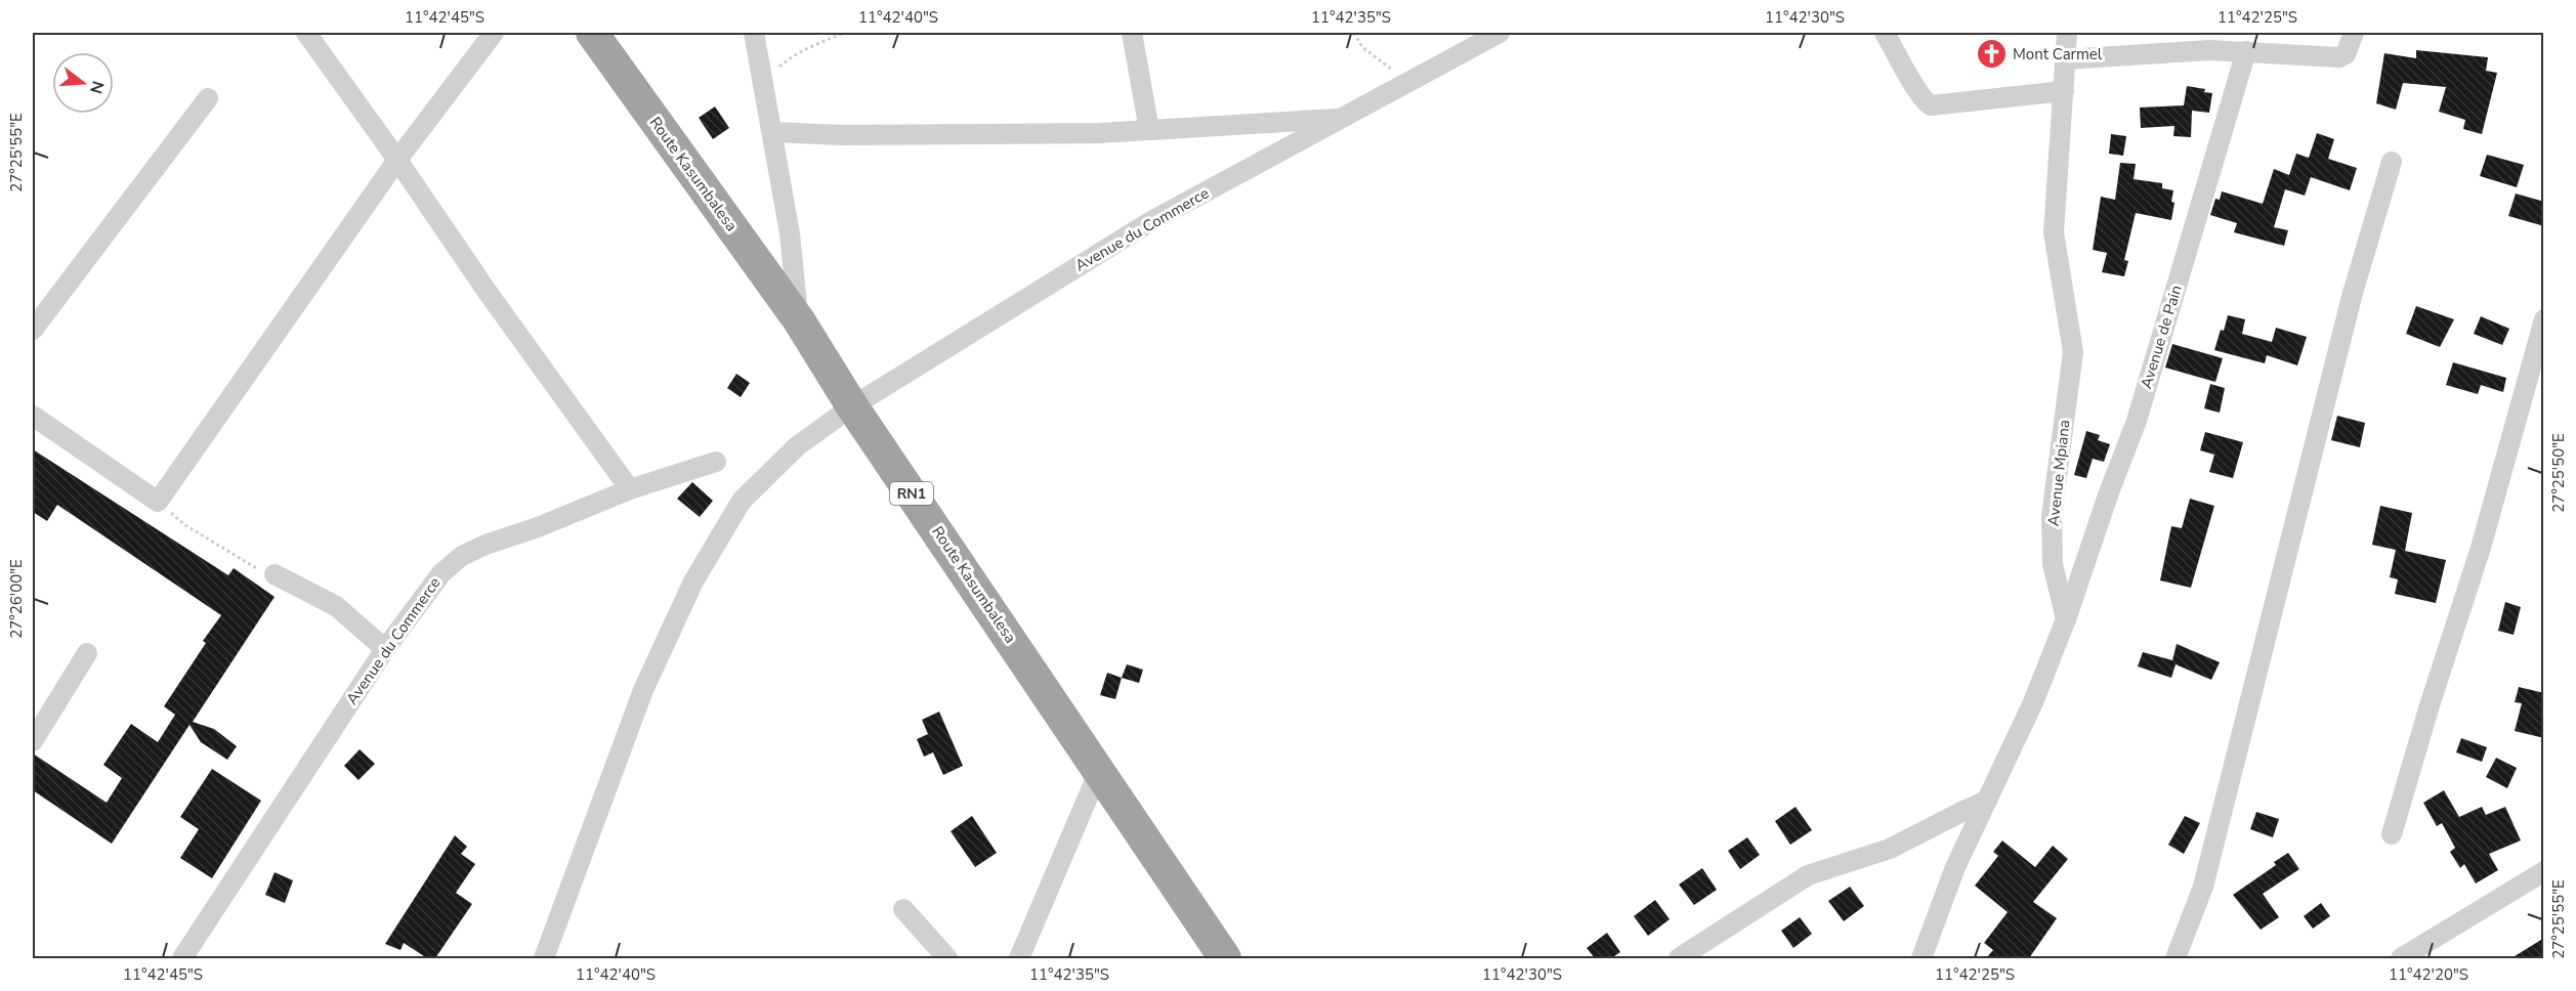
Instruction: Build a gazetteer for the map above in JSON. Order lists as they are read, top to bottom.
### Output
{
  "streets": {
    "highway": ["Route Kasumbalesa", "RN1"],
    "street": ["Avenue du Commerce", "Avenue de Pain", "Avenue Mpiana"]
  },
  "crossings": [
    ["Route Kasumbalesa", "Avenue du Commerce"],
    ["Avenue de Pain", "Avenue Mpiana"]
  ],
  "places": {
    "church": ["Mont Carmel"]
  },
  "north": "right",
  "coordinates": [
    "11°42'45\"S",
    "11°42'40\"S",
    "11°42'35\"S",
    "11°42'30\"S",
    "11°42'25\"S",
    "27°25'55\"E",
    "27°25'50\"E",
    "27°26'00\"E",
    "11°42'20\"S"
  ]
}
